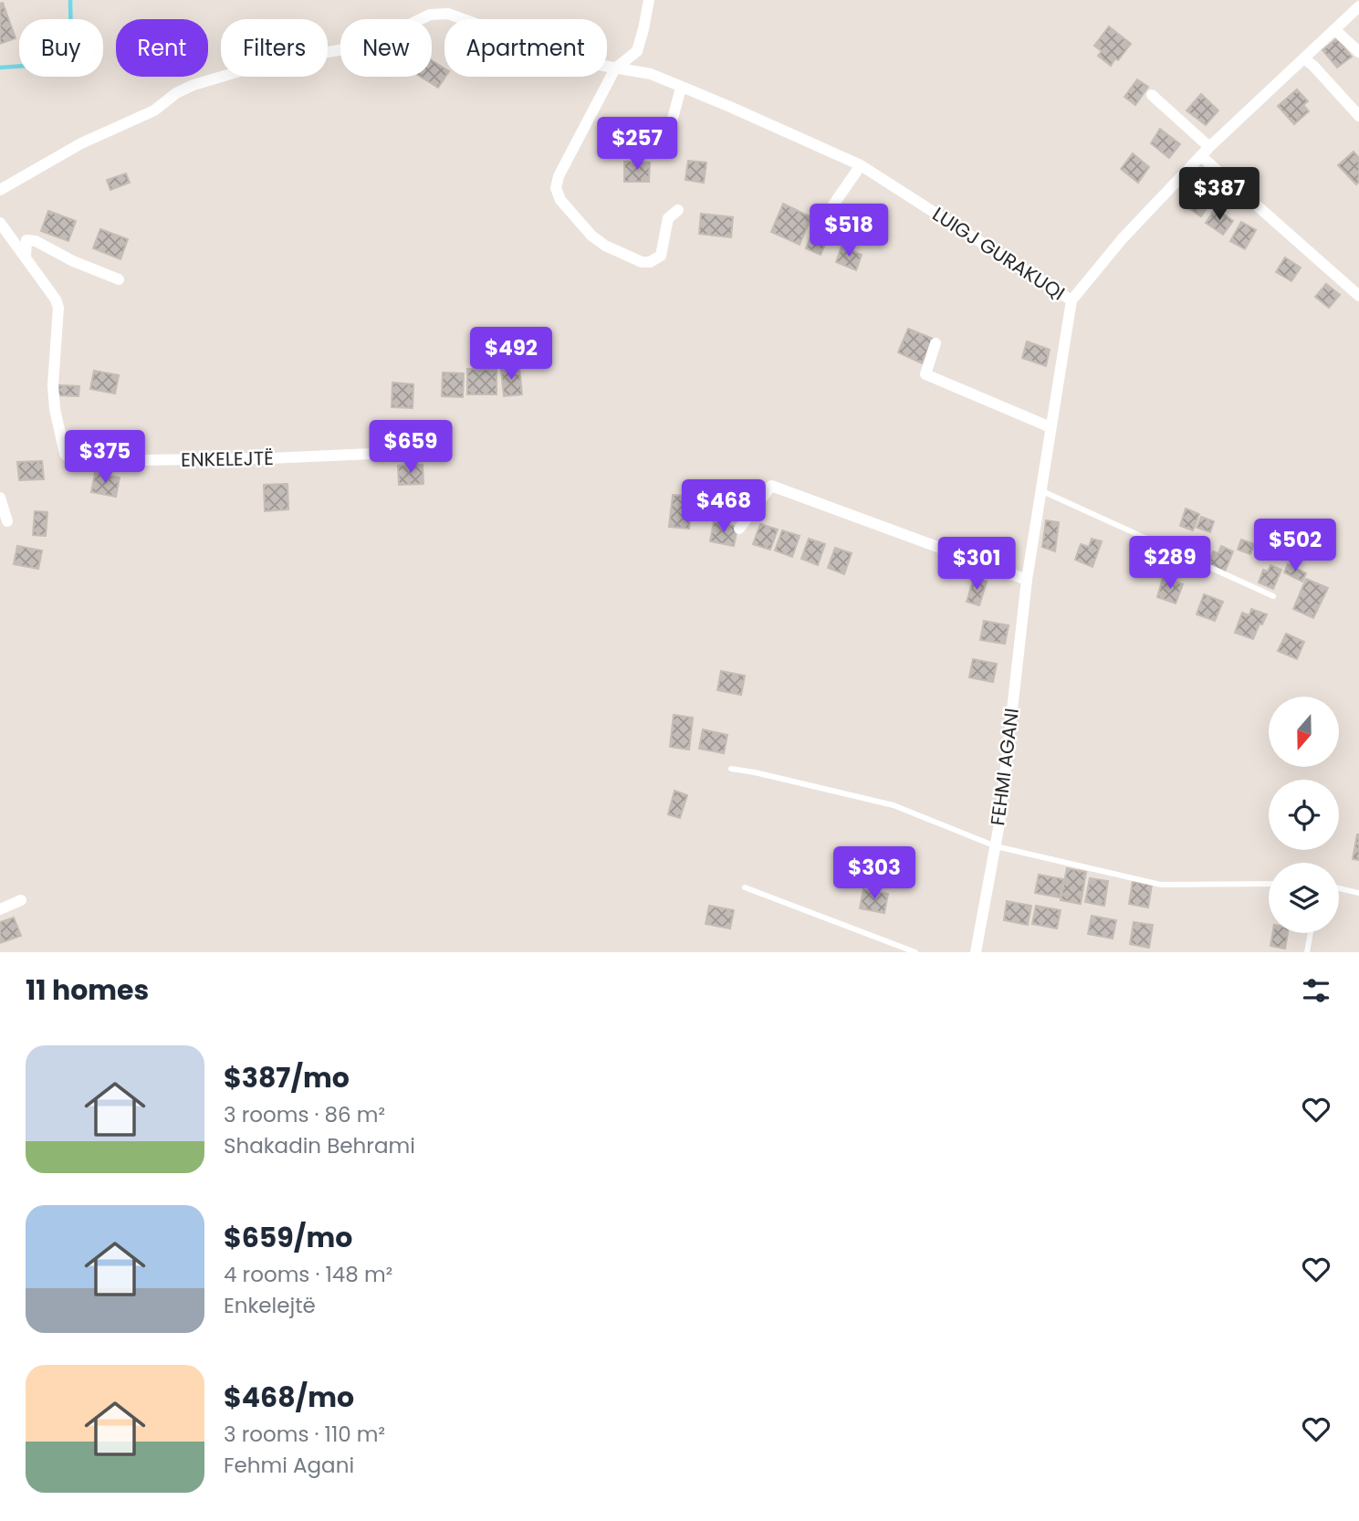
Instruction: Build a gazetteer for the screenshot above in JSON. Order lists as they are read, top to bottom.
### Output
{
  "streets": {
    "street": ["LUIGJ GURAKUQI", "ENKELEJTË", "FEHMI AGANI"]
  },
  "crossings": [
    ["LUIGJ GURAKUQI", "FEHMI AGANI"]
  ],
  "north": "bottom",
  "page": {
    "chip": [
      "Buy",
      "Rent",
      "Filters",
      "New",
      "Apartment"
    ],
    "price": [
      "$257",
      "$387",
      "$518",
      "$492",
      "$659",
      "$375",
      "$468",
      "$502",
      "$289",
      "$301",
      "$303"
    ],
    "heading": "11 homes",
    "list": [
      {
        "name": "$387/mo",
        "note": "3 rooms · 86 m² · Shakadin Behrami"
      },
      {
        "name": "$659/mo",
        "note": "4 rooms · 148 m² · Enkelejtë"
      },
      {
        "name": "$468/mo",
        "note": "3 rooms · 110 m² · Fehmi Agani"
      }
    ]
  }
}
